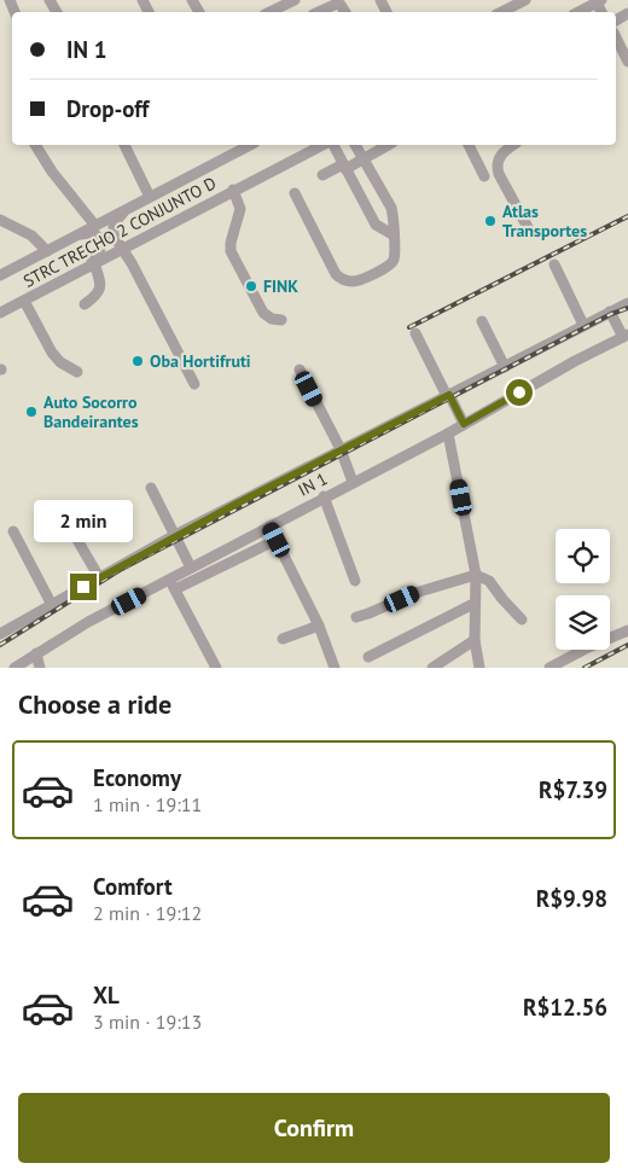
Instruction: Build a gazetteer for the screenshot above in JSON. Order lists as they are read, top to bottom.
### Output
{
  "streets": {
    "street": ["STRC TRECHO 2 CONJUNTO D", "IN 1"]
  },
  "places": [
    "Atlas Transportes",
    "FINK",
    "Oba Hortifruti",
    "Auto Socorro Bandeirantes"
  ],
  "page": {
    "banner": ["IN 1", "Drop-off"],
    "bubble": "2 min",
    "heading": "Choose a ride",
    "list": [
      {
        "name": "Economy",
        "note": "1 min · 19:11",
        "value": "R$7.39"
      },
      {
        "name": "Comfort",
        "note": "2 min · 19:12",
        "value": "R$9.98"
      },
      {
        "name": "XL",
        "note": "3 min · 19:13",
        "value": "R$12.56"
      }
    ],
    "buttons": "Confirm"
  }
}
